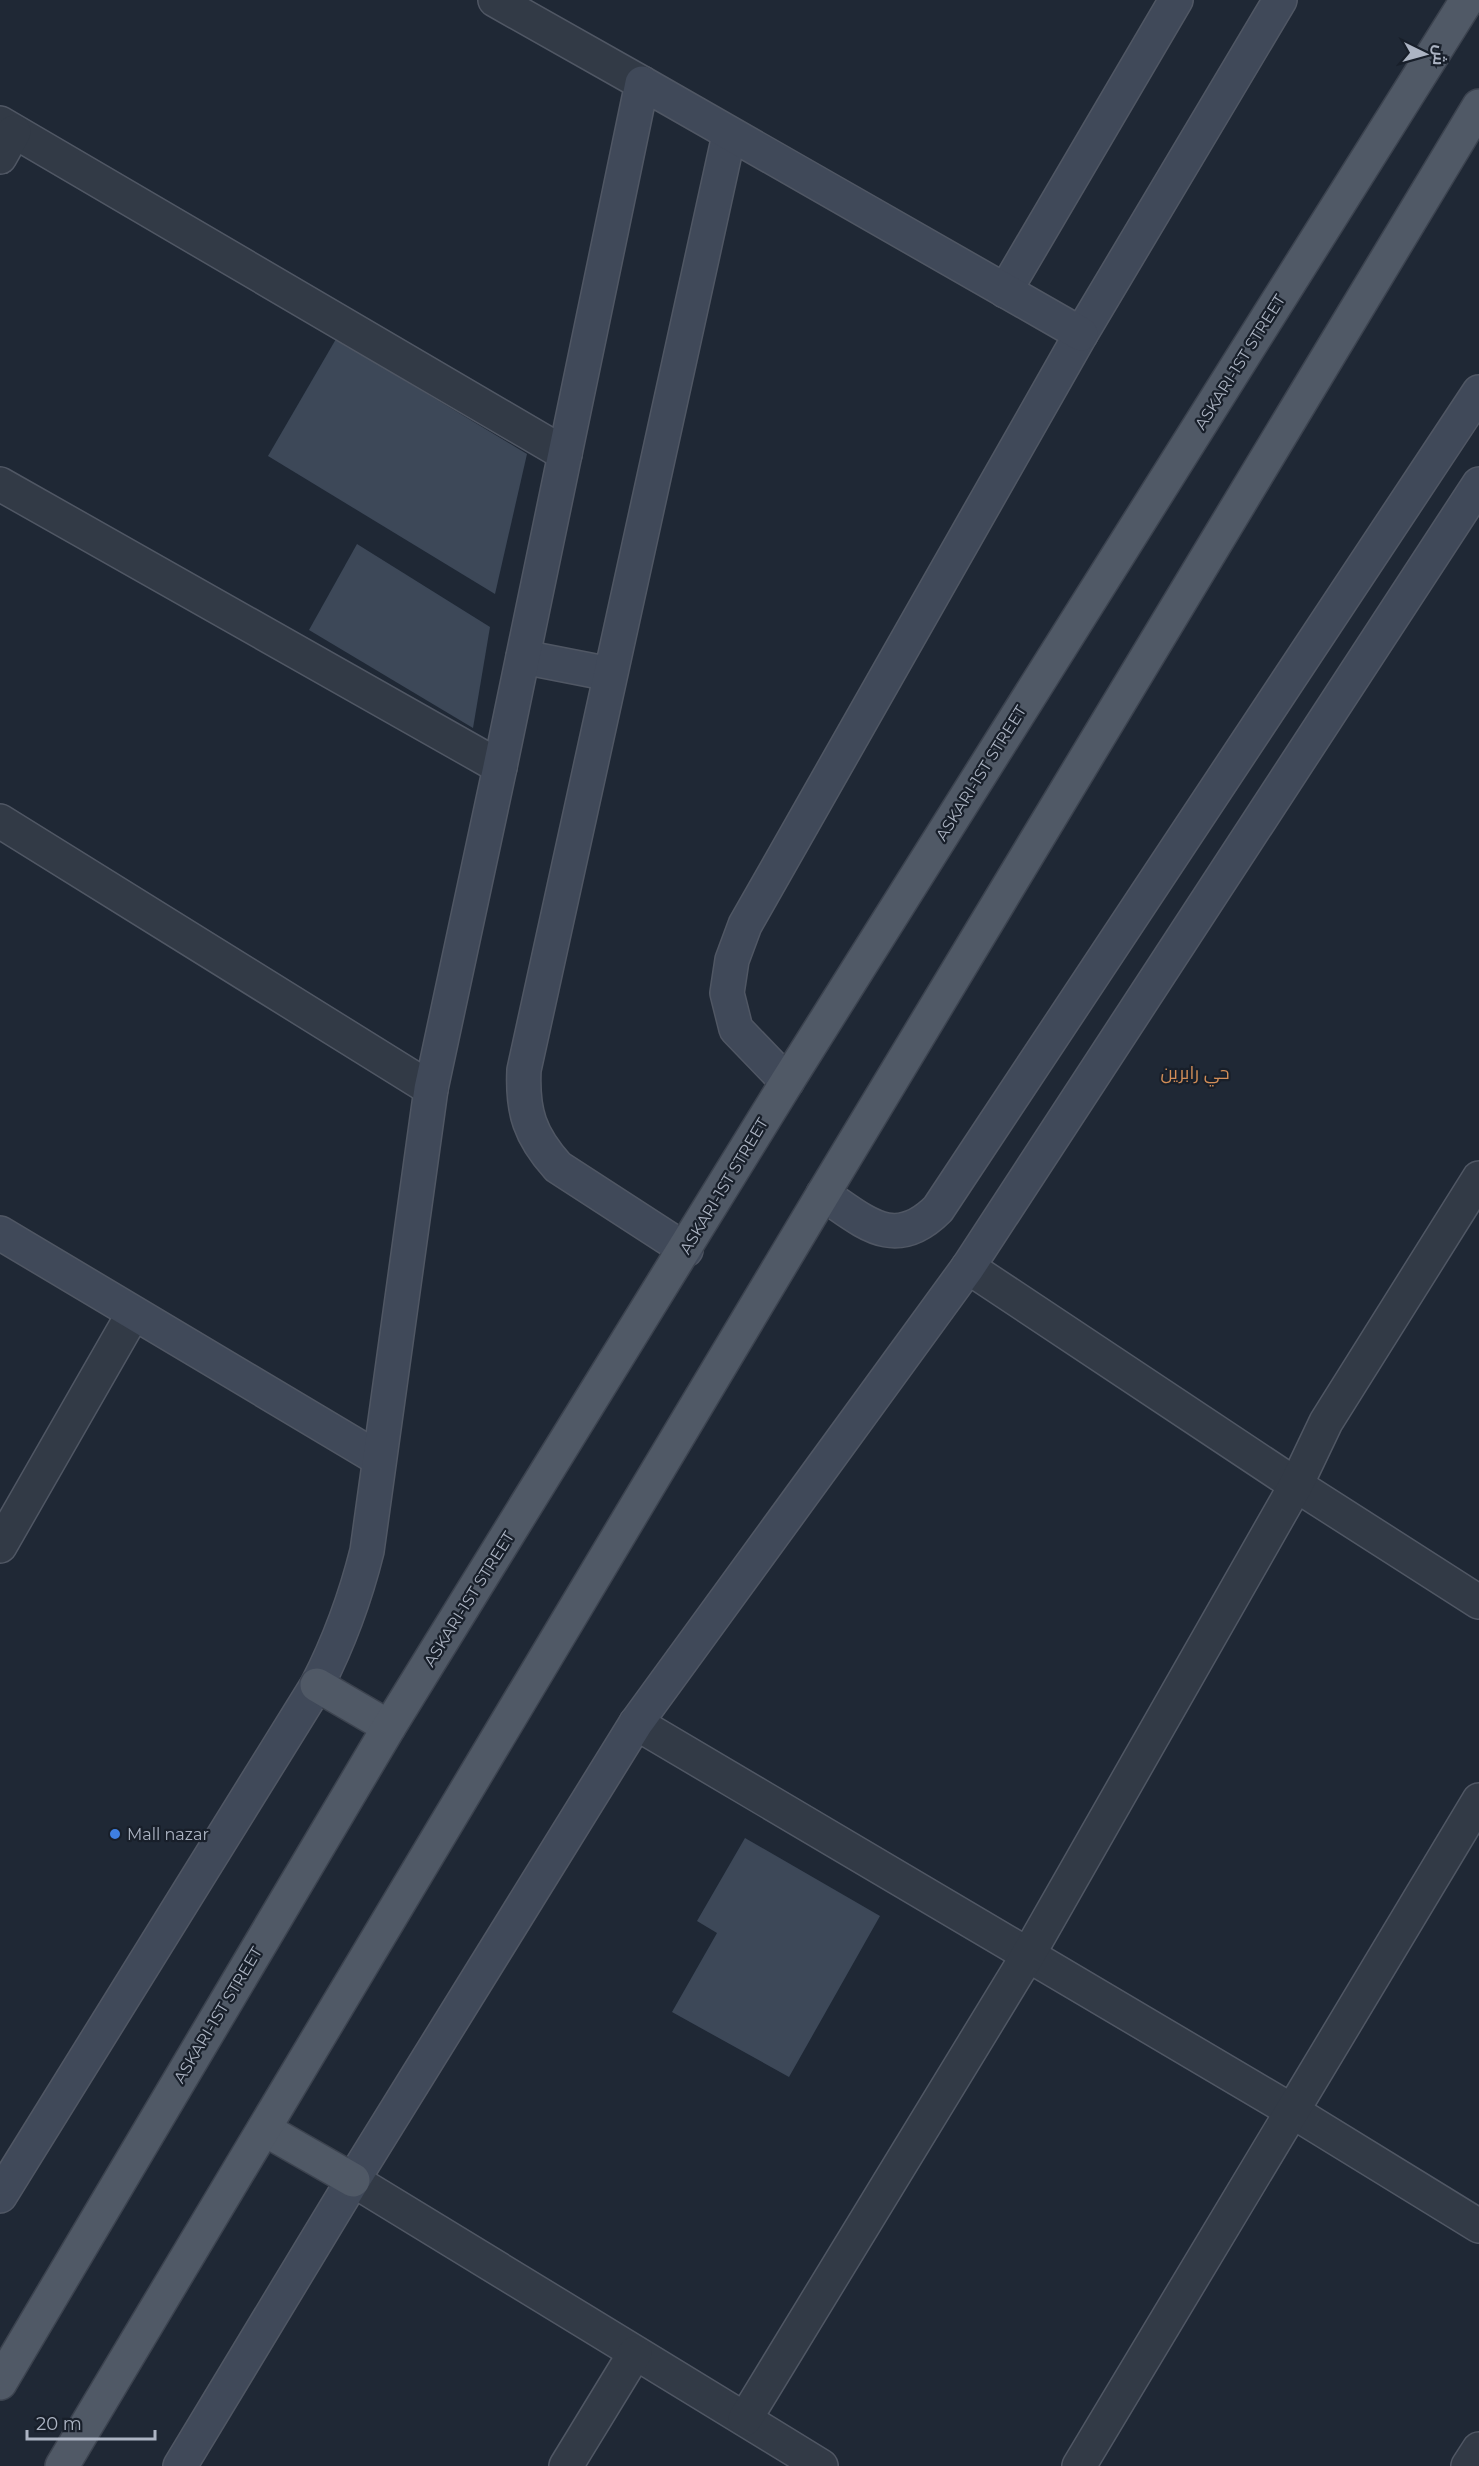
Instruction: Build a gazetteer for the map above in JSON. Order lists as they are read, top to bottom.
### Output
{
  "streets": {
    "main road": ["ASKARI-1ST STREET"]
  },
  "districts": ["حي رابرين"],
  "places": ["Mall nazar"],
  "scale_bar": "20 m",
  "north": "right"
}
